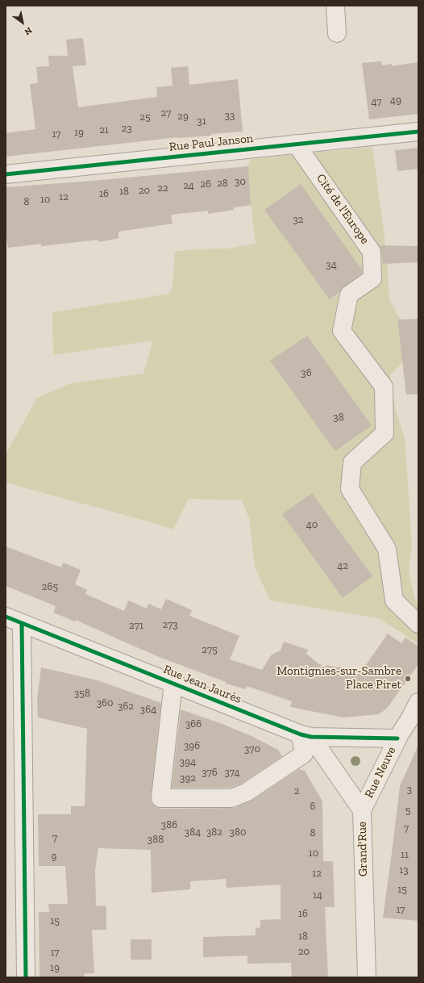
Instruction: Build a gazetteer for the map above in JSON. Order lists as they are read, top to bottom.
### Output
{
  "streets": {
    "street": [
      "Rue Paul Janson",
      "Cité de l'Europe",
      "Rue Jean Jaurès",
      "Rue Neuve",
      "Grand'Rue"
    ]
  },
  "crossings": [
    ["Rue Paul Janson", "Cité de l'Europe"],
    ["Rue Jean Jaurès", "Rue Neuve"],
    ["Rue Jean Jaurès", "Grand'Rue"],
    ["Rue Neuve", "Grand'Rue"]
  ],
  "places": ["Montignies-sur-Sambre Place Piret"],
  "house_numbers": [
    "49",
    "47",
    "27",
    "33",
    "29",
    "25",
    "31",
    "23",
    "21",
    "19",
    "17",
    "30",
    "28",
    "26",
    "24",
    "22",
    "20",
    "18",
    "16",
    "12",
    "10",
    "8",
    "32",
    "34",
    "36",
    "38",
    "40",
    "42",
    "265",
    "273",
    "271",
    "275",
    "358",
    "360",
    "362",
    "364",
    "366",
    "396",
    "370",
    "394",
    "376",
    "374",
    "392",
    "3",
    "2",
    "6",
    "5",
    "386",
    "7",
    "384",
    "382",
    "380",
    "8",
    "7",
    "388",
    "10",
    "11",
    "9",
    "13",
    "12",
    "15",
    "14",
    "17",
    "16",
    "15",
    "18",
    "20",
    "17",
    "19"
  ],
  "north": "bottom right"
}
